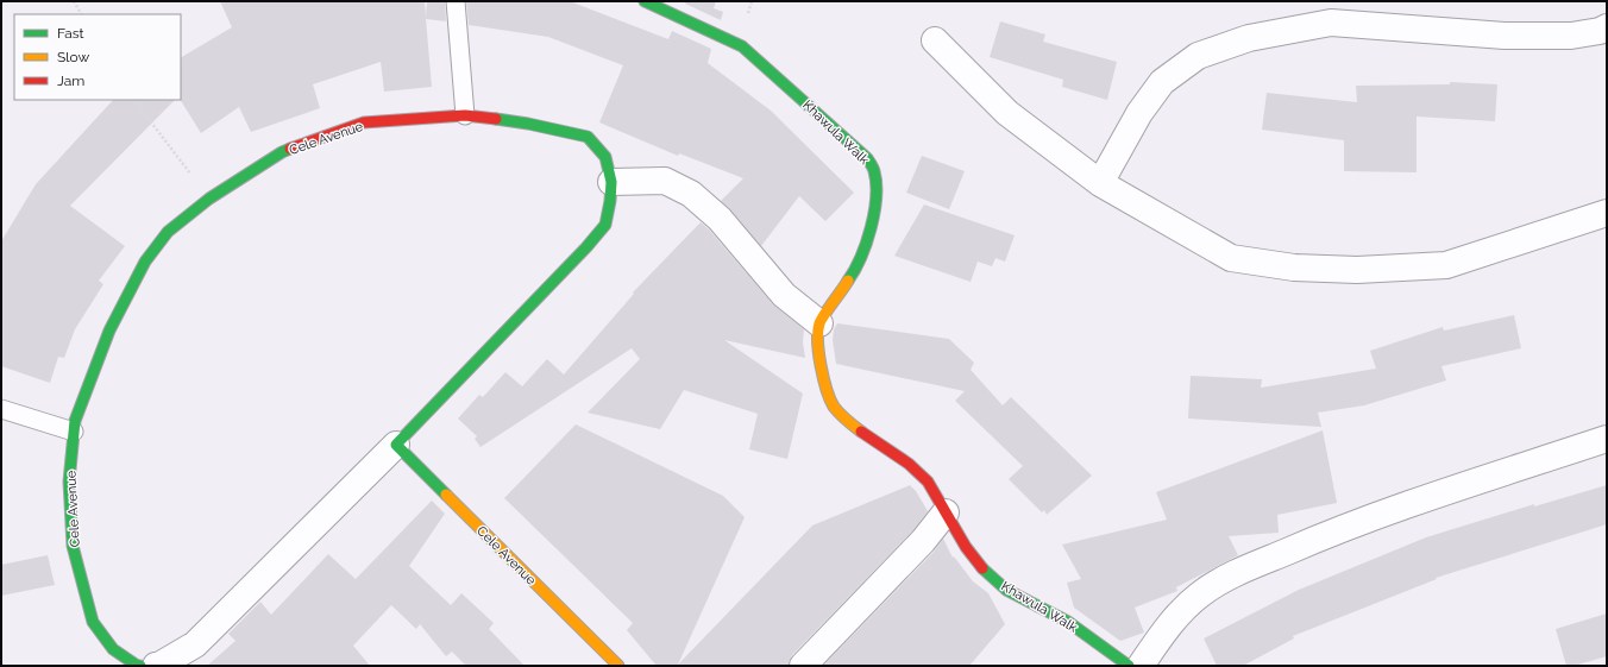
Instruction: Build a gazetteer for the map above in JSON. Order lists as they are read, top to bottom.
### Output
{
  "streets": {
    "street": ["Khawula Walk", "Cele Avenue"]
  },
  "legend": ["Fast", "Slow", "Jam"]
}
